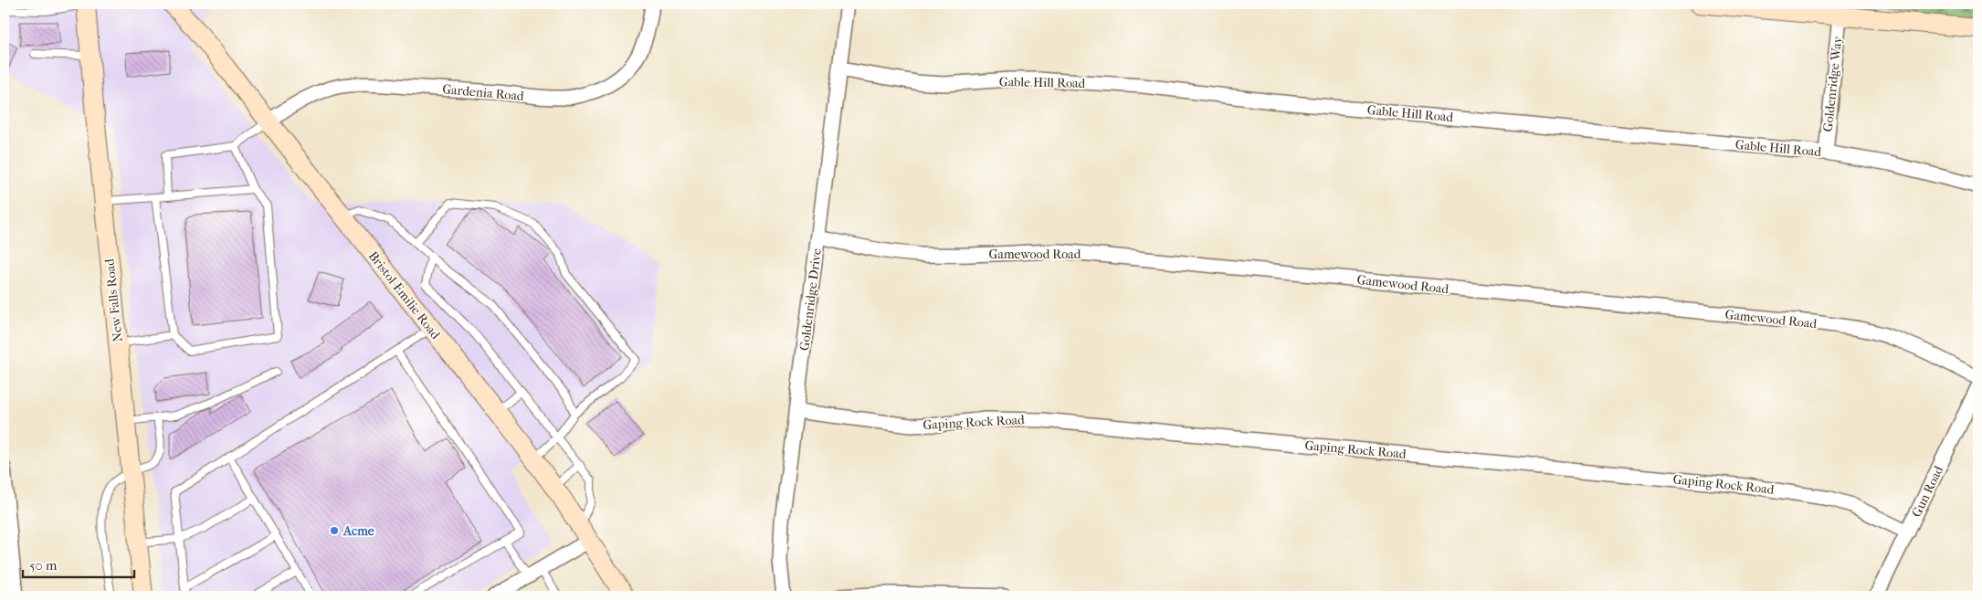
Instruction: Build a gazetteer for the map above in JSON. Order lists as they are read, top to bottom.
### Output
{
  "streets": {
    "main road": ["Bristol-Emilie Road", "New Falls Road"],
    "street": [
      "Gable Hill Road",
      "Goldenridge Way",
      "Gardenia Road",
      "Gamewood Road",
      "Goldenridge Drive",
      "Gaping Rock Road",
      "Gun Road"
    ]
  },
  "crossings": [
    ["Gable Hill Road", "Goldenridge Way"],
    ["Gable Hill Road", "Goldenridge Drive"],
    ["Gardenia Road", "Bristol-Emilie Road"],
    ["Gamewood Road", "Goldenridge Drive"],
    ["Goldenridge Drive", "Gaping Rock Road"],
    ["Gaping Rock Road", "Gun Road"]
  ],
  "places": ["Acme"],
  "scale_bar": "50 m"
}
